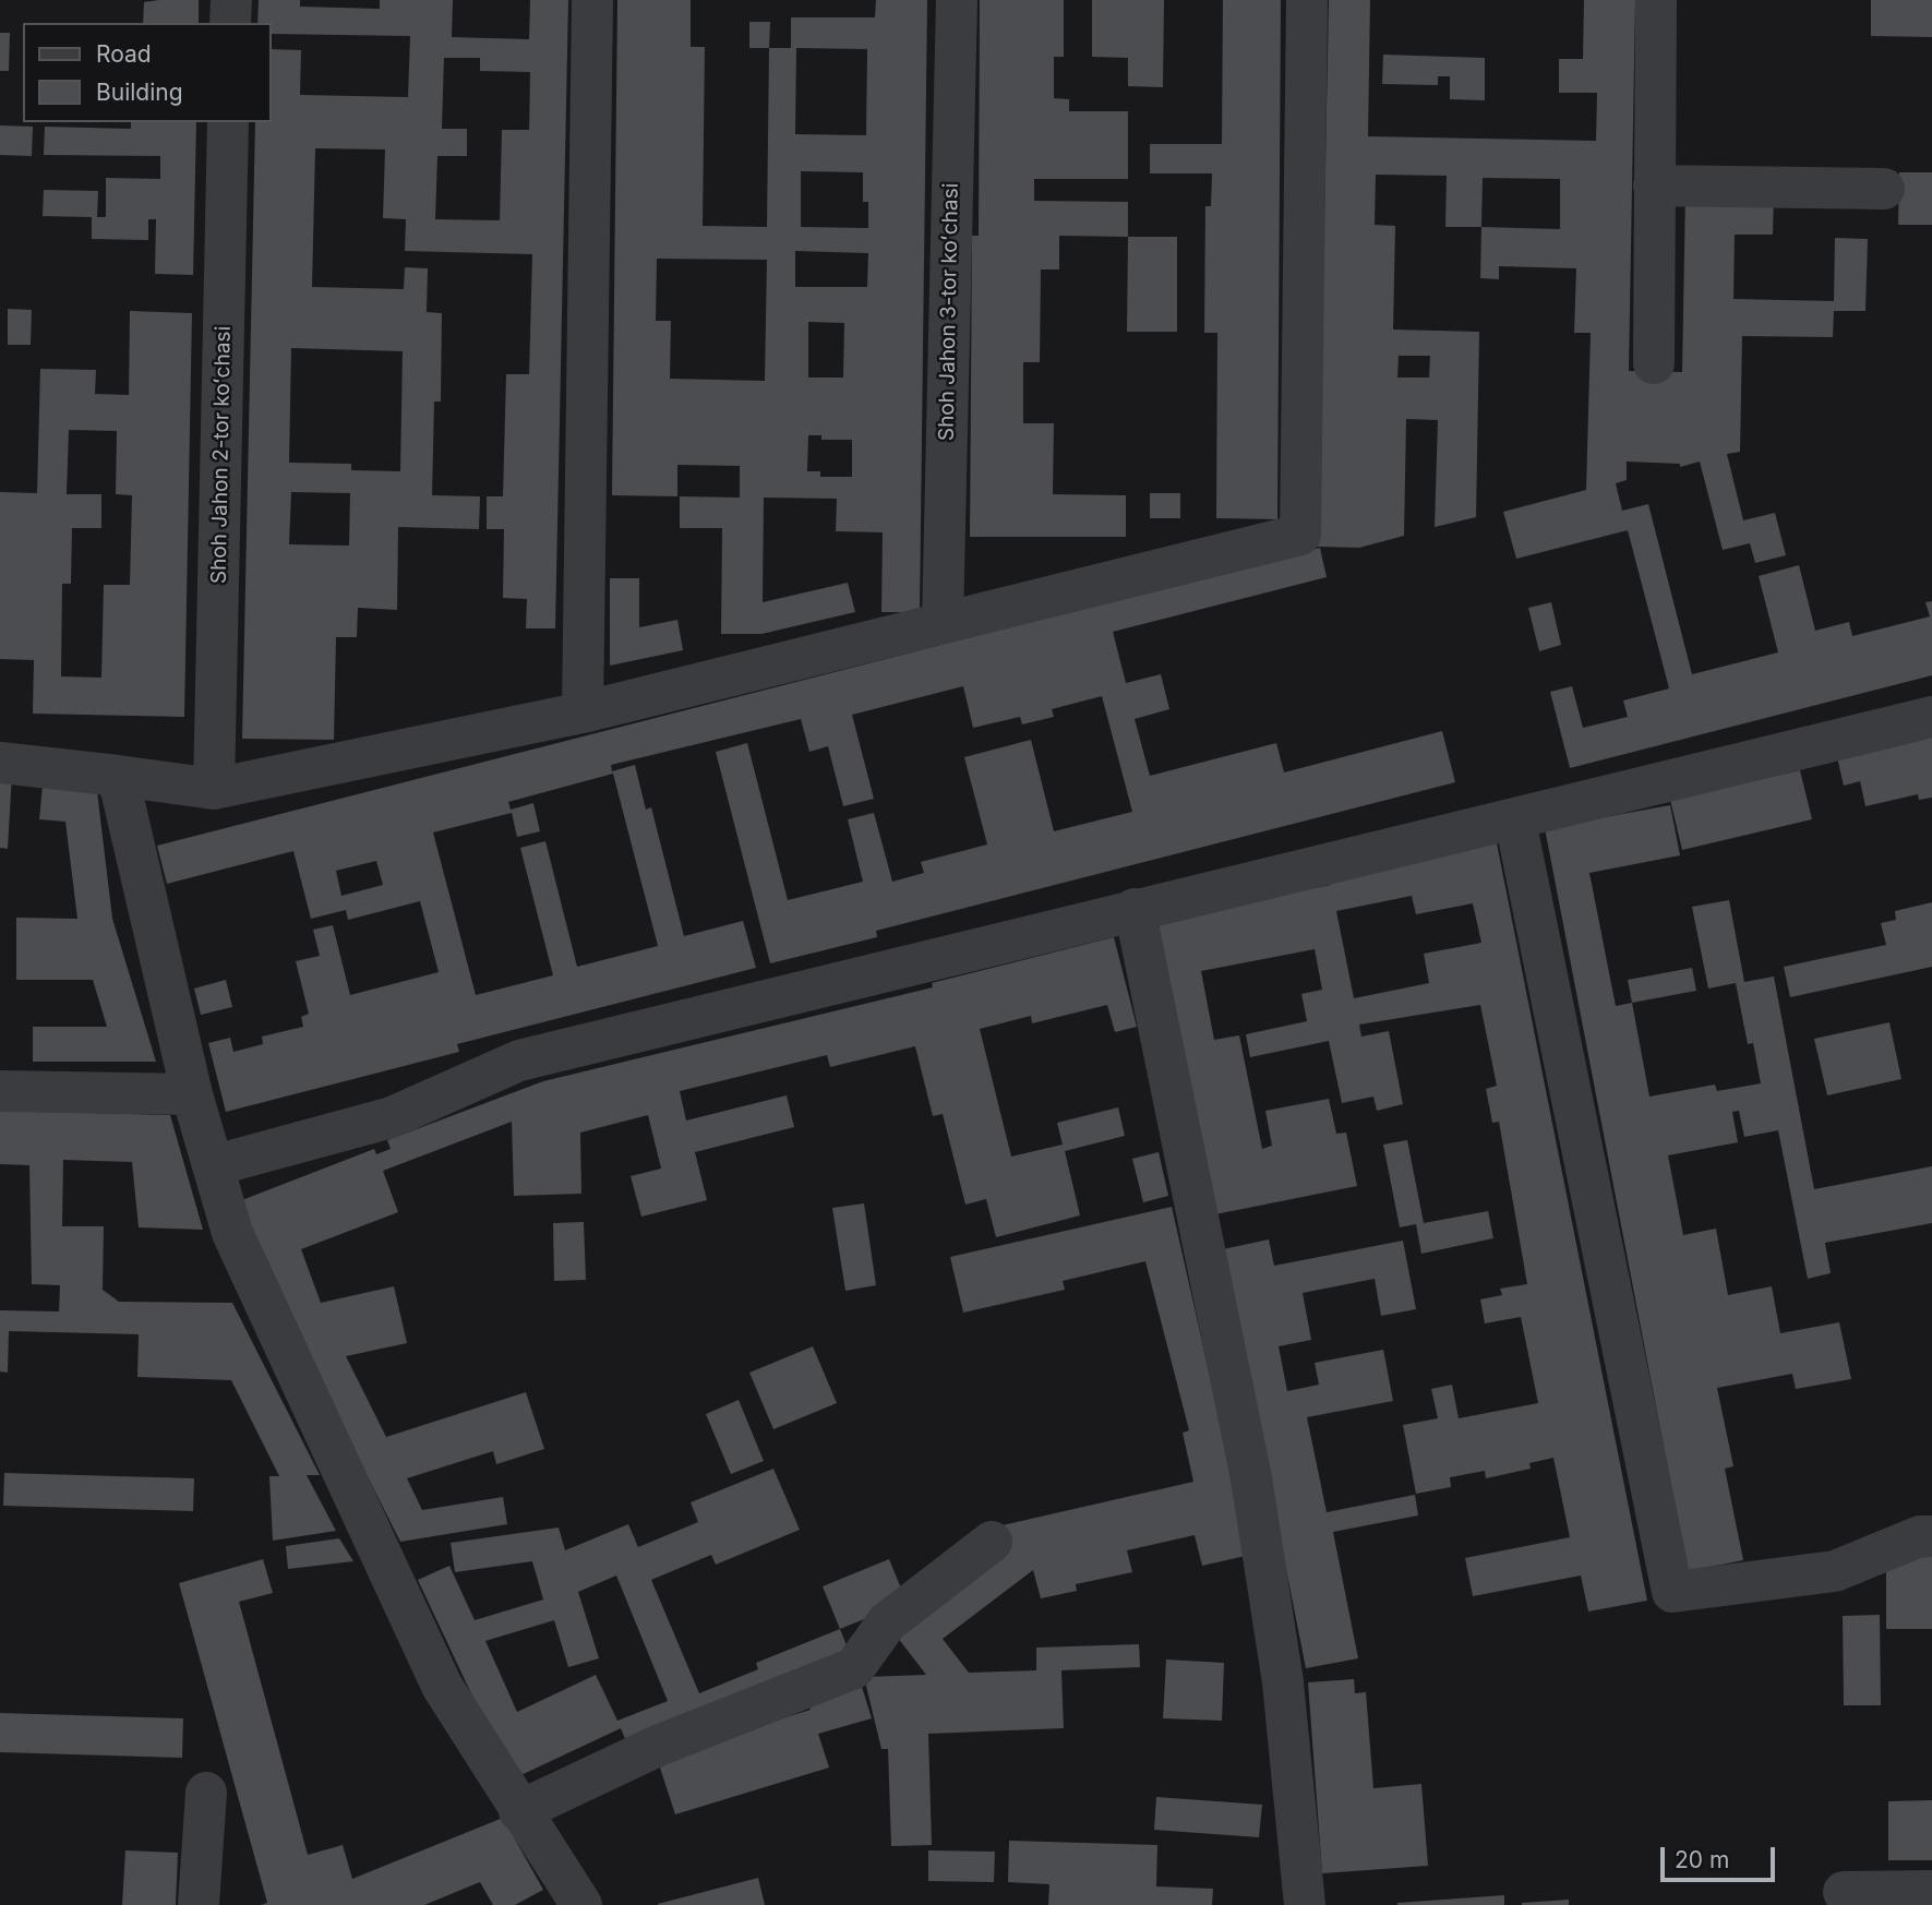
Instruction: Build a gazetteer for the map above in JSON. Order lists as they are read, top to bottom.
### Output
{
  "streets": {
    "street": ["Shoh Jahon 3-tor koʻchasi", "Shoh Jahon 2-tor koʻchasi"]
  },
  "legend": ["Road", "Building"],
  "scale_bar": "20 m"
}
